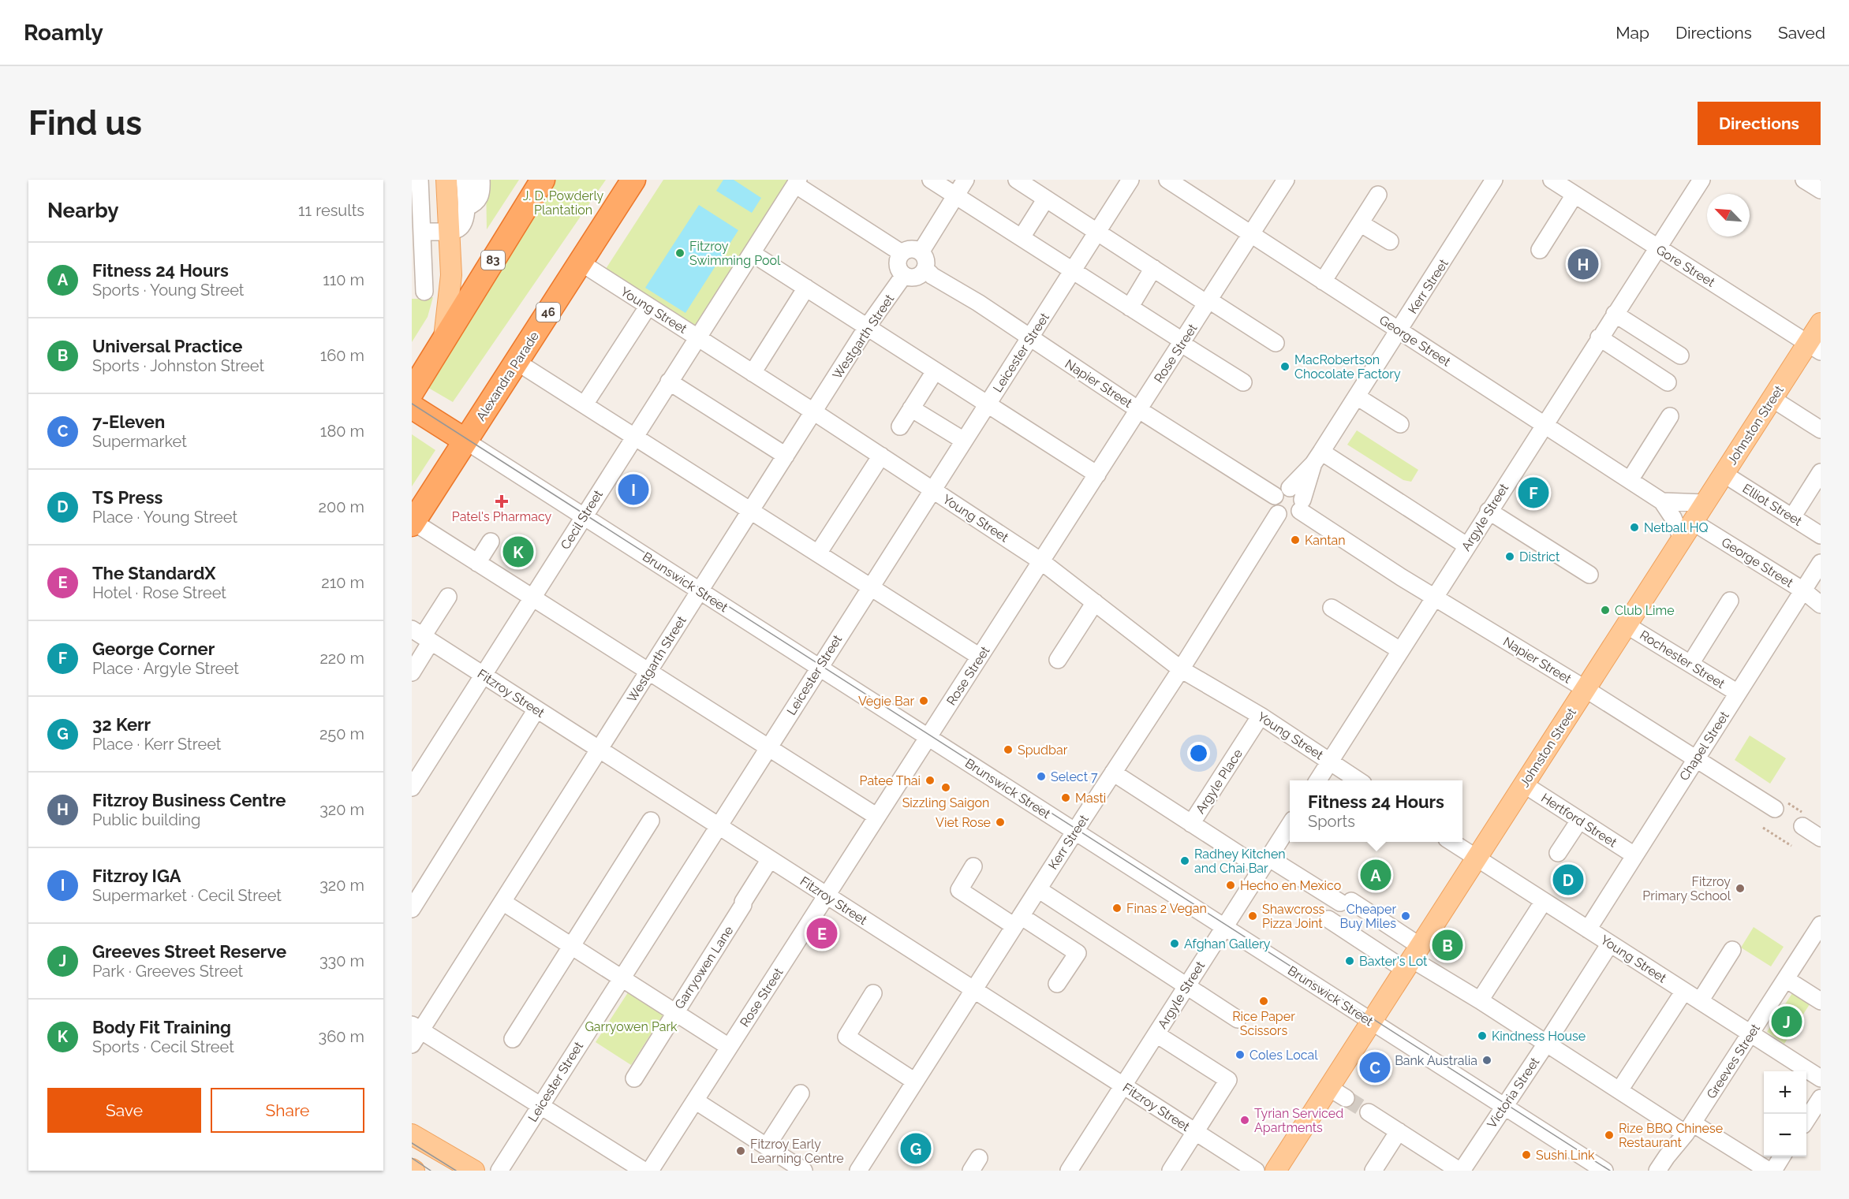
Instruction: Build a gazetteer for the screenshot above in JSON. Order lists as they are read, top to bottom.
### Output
{
  "streets": {
    "highway": [
      "83",
      "46",
      "Alexandra Parade",
      "Brunswick Street"
    ],
    "main road": ["Johnston Street"],
    "street": [
      "Gore Street",
      "Kerr Street",
      "Young Street",
      "Westgarth Street",
      "George Street",
      "Leicester Street",
      "Rose Street",
      "Napier Street",
      "Elliot Street",
      "Argyle Street",
      "Cecil Street",
      "Rochester Street",
      "Fitzroy Street",
      "Chapel Street",
      "Argyle Place",
      "Hertford Street",
      "Garryowen Lane",
      "Greeves Street",
      "Victoria Street"
    ]
  },
  "crossings": [
    ["Gore Street", "Johnston Street"],
    ["Gore Street", "Argyle Street"],
    ["Kerr Street", "Young Street"],
    ["Kerr Street", "George Street"],
    ["Kerr Street", "Napier Street"],
    ["Kerr Street", "Brunswick Street"],
    ["Kerr Street", "Fitzroy Street"],
    ["Young Street", "Westgarth Street"],
    ["Young Street", "Leicester Street"],
    ["Young Street", "Rose Street"],
    ["Young Street", "Alexandra Parade"],
    ["Young Street", "Johnston Street"],
    ["Young Street", "Argyle Street"],
    ["Young Street", "Cecil Street"],
    ["Young Street", "Chapel Street"],
    ["Young Street", "Argyle Place"],
    ["Young Street", "Greeves Street"],
    ["Young Street", "Victoria Street"],
    ["Westgarth Street", "Napier Street"],
    ["Westgarth Street", "Brunswick Street"],
    ["Westgarth Street", "Fitzroy Street"],
    ["George Street", "Rose Street"],
    ["George Street", "Johnston Street"],
    ["George Street", "Argyle Street"],
    ["George Street", "Chapel Street"],
    ["Leicester Street", "Napier Street"],
    ["Leicester Street", "Brunswick Street"],
    ["Leicester Street", "Fitzroy Street"],
    ["Rose Street", "Napier Street"],
    ["Rose Street", "Brunswick Street"],
    ["Rose Street", "Fitzroy Street"],
    ["Alexandra Parade", "Brunswick Street"],
    ["Napier Street", "Johnston Street"],
    ["Napier Street", "Argyle Street"],
    ["Napier Street", "Chapel Street"],
    ["Johnston Street", "Elliot Street"],
    ["Johnston Street", "Brunswick Street"],
    ["Johnston Street", "Rochester Street"],
    ["Johnston Street", "Argyle Place"],
    ["Johnston Street", "Hertford Street"],
    ["Argyle Street", "Brunswick Street"],
    ["Argyle Street", "Fitzroy Street"],
    ["Argyle Street", "Argyle Place"],
    ["Cecil Street", "Brunswick Street"],
    ["Cecil Street", "Fitzroy Street"],
    ["Brunswick Street", "Victoria Street"],
    ["Rochester Street", "Chapel Street"],
    ["Fitzroy Street", "Garryowen Lane"],
    ["Chapel Street", "Hertford Street"]
  ],
  "parks": ["J. D. Powderly Plantation", "Garryowen Park"],
  "places": {
    "other": [
      "Fitzroy Swimming Pool",
      "MacRobertson Chocolate Factory",
      "Netball HQ",
      "Kantan",
      "District",
      "Club Lime",
      "Vegie Bar",
      "Spudbar",
      "Select 7",
      "Patee Thai",
      "Sizzling Saigon",
      "Masti",
      "Viet Rose",
      "Radhey Kitchen and Chai Bar",
      "Hecho en Mexico",
      "Fitzroy Primary School",
      "Finas 2 Vegan",
      "Shawcross Pizza Joint",
      "Cheaper Buy Miles",
      "Afghan Gallery",
      "Baxter's Lot",
      "Rice Paper Scissors",
      "Kindness House",
      "Coles Local",
      "Bank Australia",
      "Tyrian Serviced Apartments",
      "Rize BBQ Chinese Restaurant",
      "Fitzroy Early Learning Centre",
      "Sushi Link"
    ],
    "health": ["Patel's Pharmacy"]
  },
  "north": "top left",
  "page": {
    "header": "Roamly",
    "nav": ["Map", "Directions", "Saved"],
    "buttons": [
      "Directions",
      ["Save", "Share"]
    ],
    "title": "Find us",
    "heading": ["Nearby", "11 results"],
    "list": [
      {
        "mark": "A",
        "name": "Fitness 24 Hours",
        "note": "Sports · Young Street",
        "value": "110 m"
      },
      {
        "mark": "B",
        "name": "Universal Practice",
        "note": "Sports · Johnston Street",
        "value": "160 m"
      },
      {
        "mark": "C",
        "name": "7-Eleven",
        "note": "Supermarket",
        "value": "180 m"
      },
      {
        "mark": "D",
        "name": "TS Press",
        "note": "Place · Young Street",
        "value": "200 m"
      },
      {
        "mark": "E",
        "name": "The StandardX",
        "note": "Hotel · Rose Street",
        "value": "210 m"
      },
      {
        "mark": "F",
        "name": "George Corner",
        "note": "Place · Argyle Street",
        "value": "220 m"
      },
      {
        "mark": "G",
        "name": "32 Kerr",
        "note": "Place · Kerr Street",
        "value": "250 m"
      },
      {
        "mark": "H",
        "name": "Fitzroy Business Centre",
        "note": "Public building",
        "value": "320 m"
      },
      {
        "mark": "I",
        "name": "Fitzroy IGA",
        "note": "Supermarket · Cecil Street",
        "value": "320 m"
      },
      {
        "mark": "J",
        "name": "Greeves Street Reserve",
        "note": "Park · Greeves Street",
        "value": "330 m"
      },
      {
        "mark": "K",
        "name": "Body Fit Training",
        "note": "Sports · Cecil Street",
        "value": "360 m"
      }
    ],
    "pins": [
      "H",
      "I",
      "F",
      "K",
      "A",
      "D",
      "E",
      "B",
      "J",
      "C",
      "G"
    ],
    "popup": ["Fitness 24 Hours", "Sports"],
    "map_buttons": ["+", "−"]
  }
}
